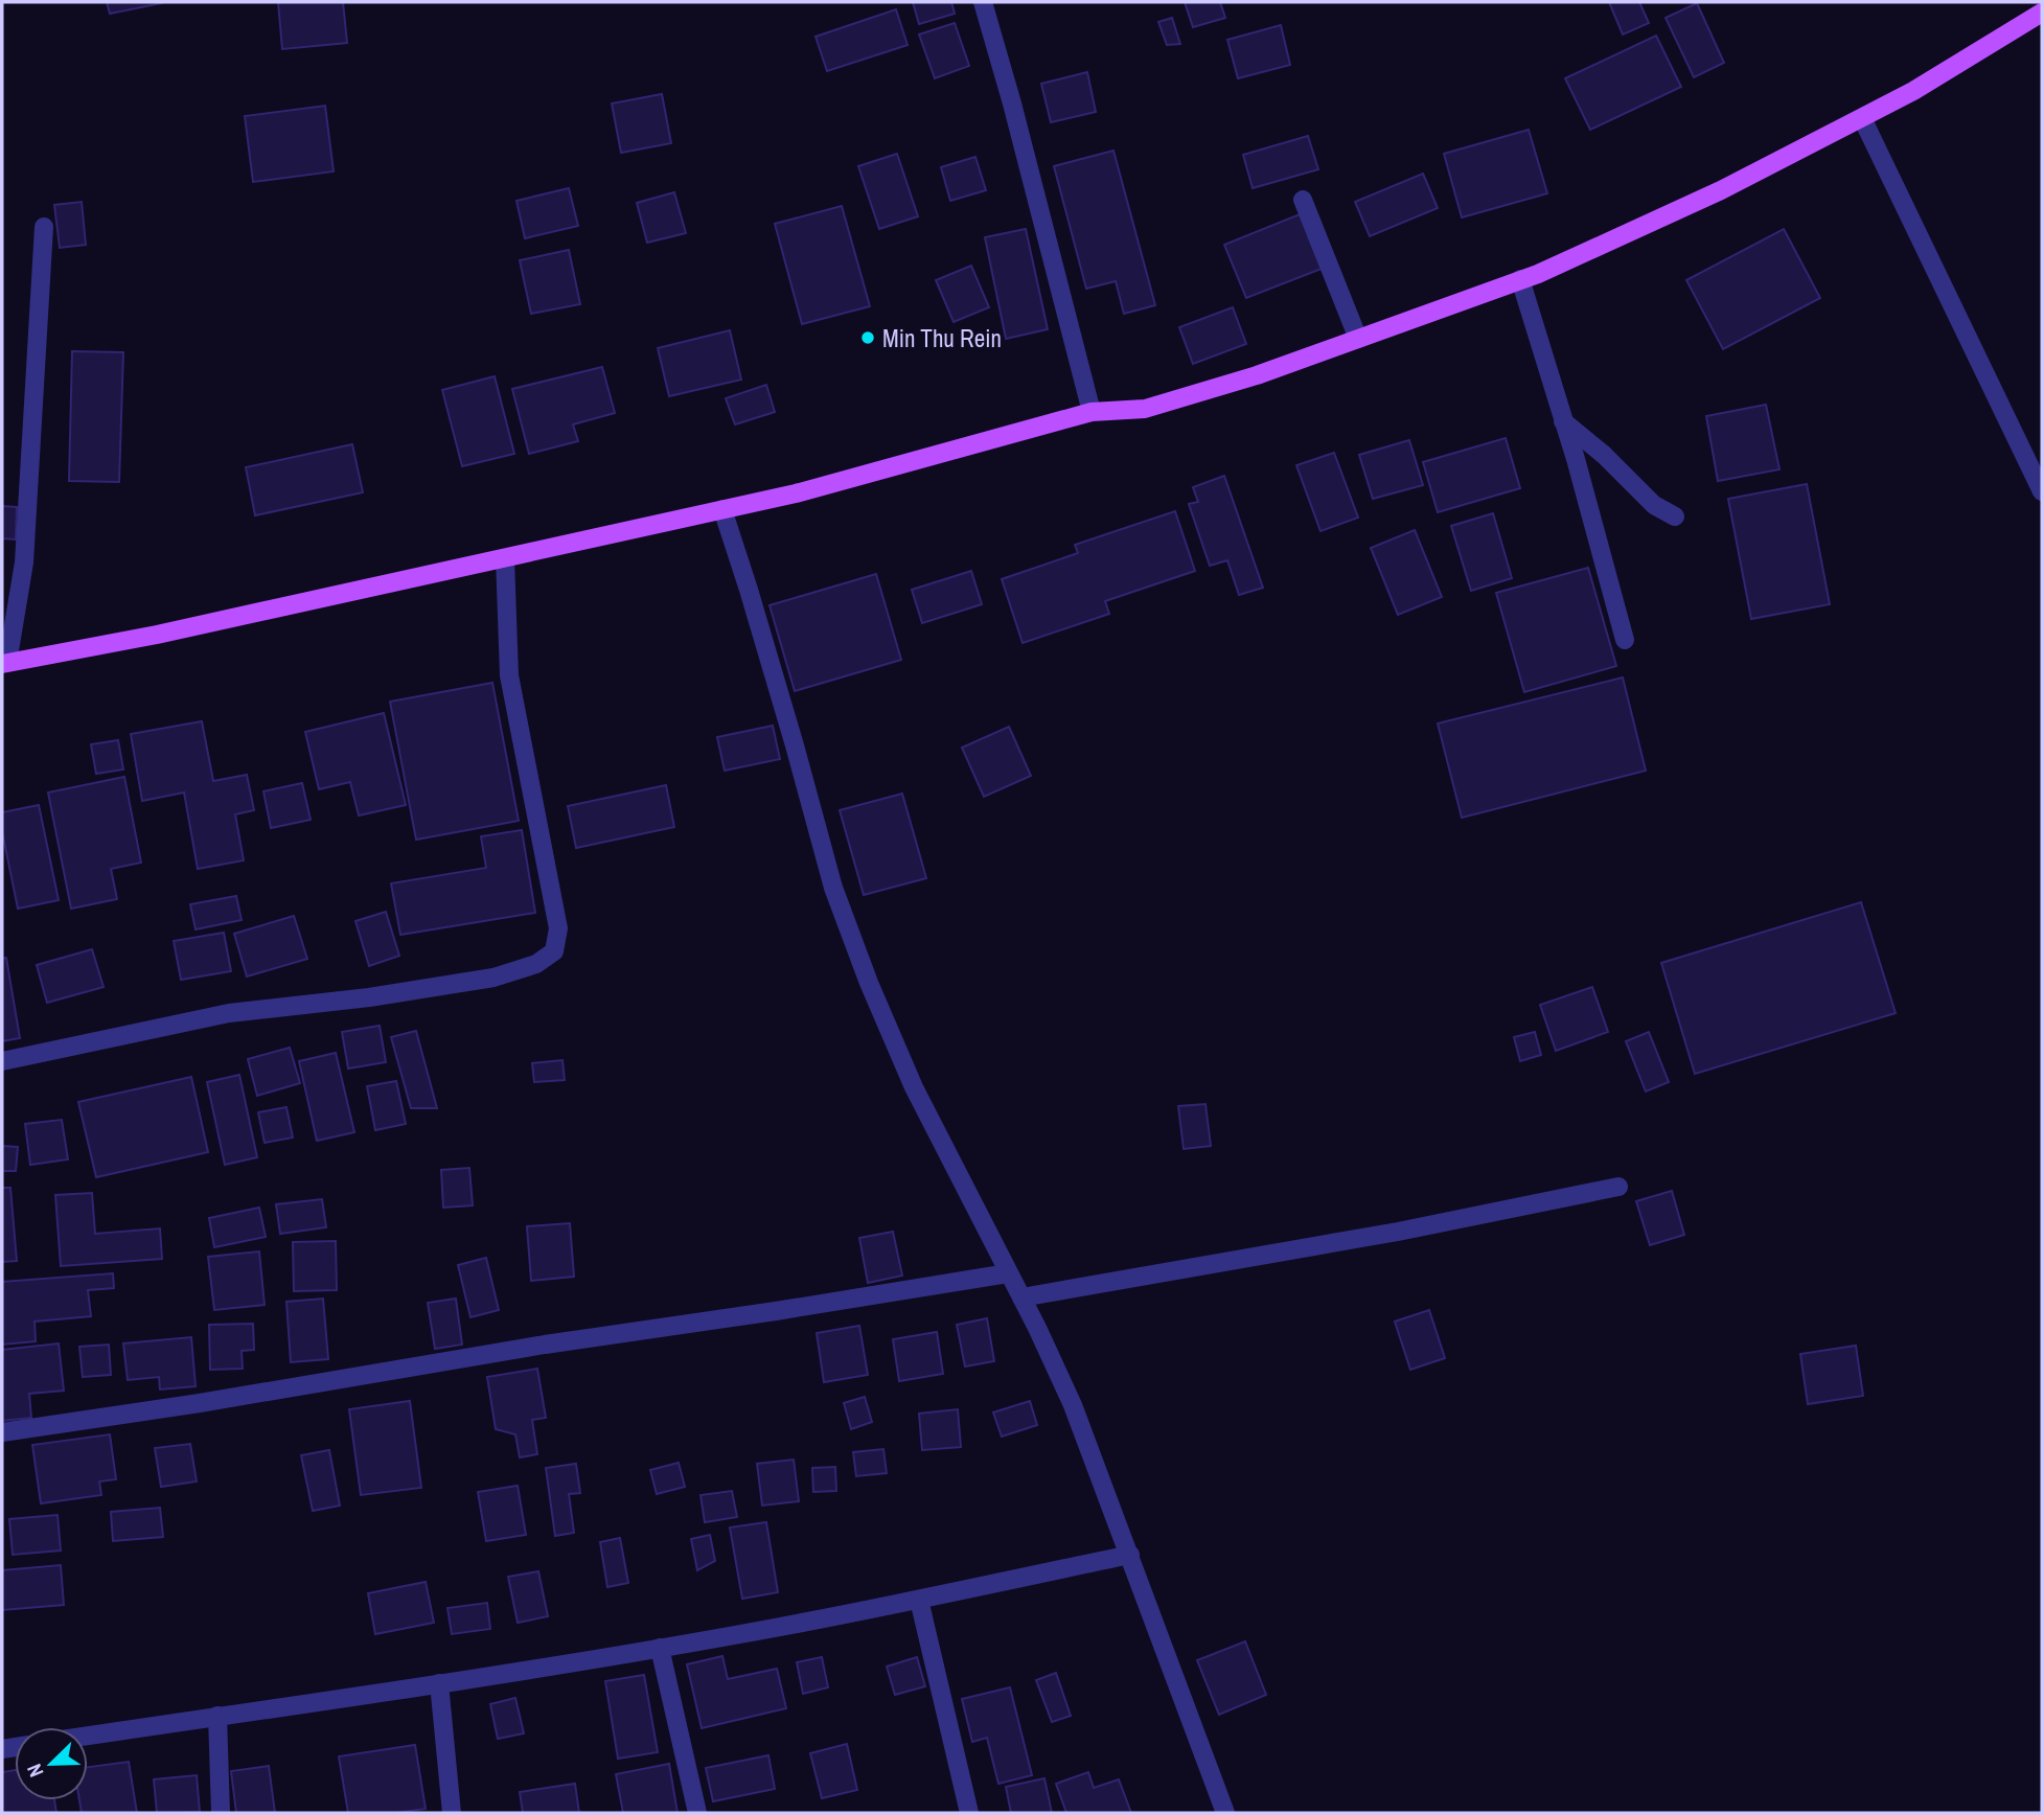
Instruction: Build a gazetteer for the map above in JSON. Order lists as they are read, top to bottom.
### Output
{
  "places": ["Min Thu Rein"],
  "north": "bottom left"
}
